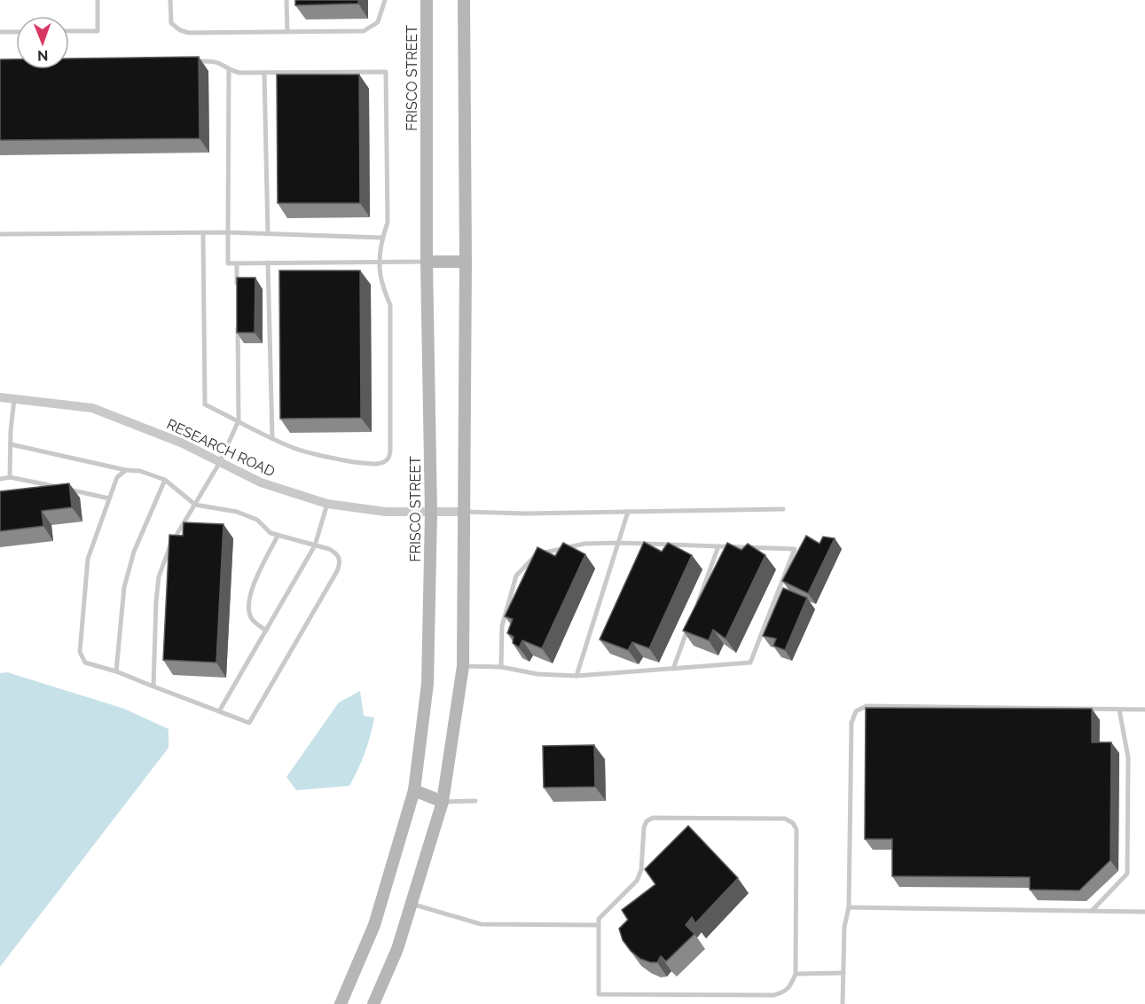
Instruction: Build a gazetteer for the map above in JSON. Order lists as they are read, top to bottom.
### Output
{
  "streets": {
    "street": ["FRISCO STREET", "RESEARCH ROAD"]
  },
  "crossings": [
    ["FRISCO STREET", "RESEARCH ROAD"]
  ],
  "north": "bottom"
}
